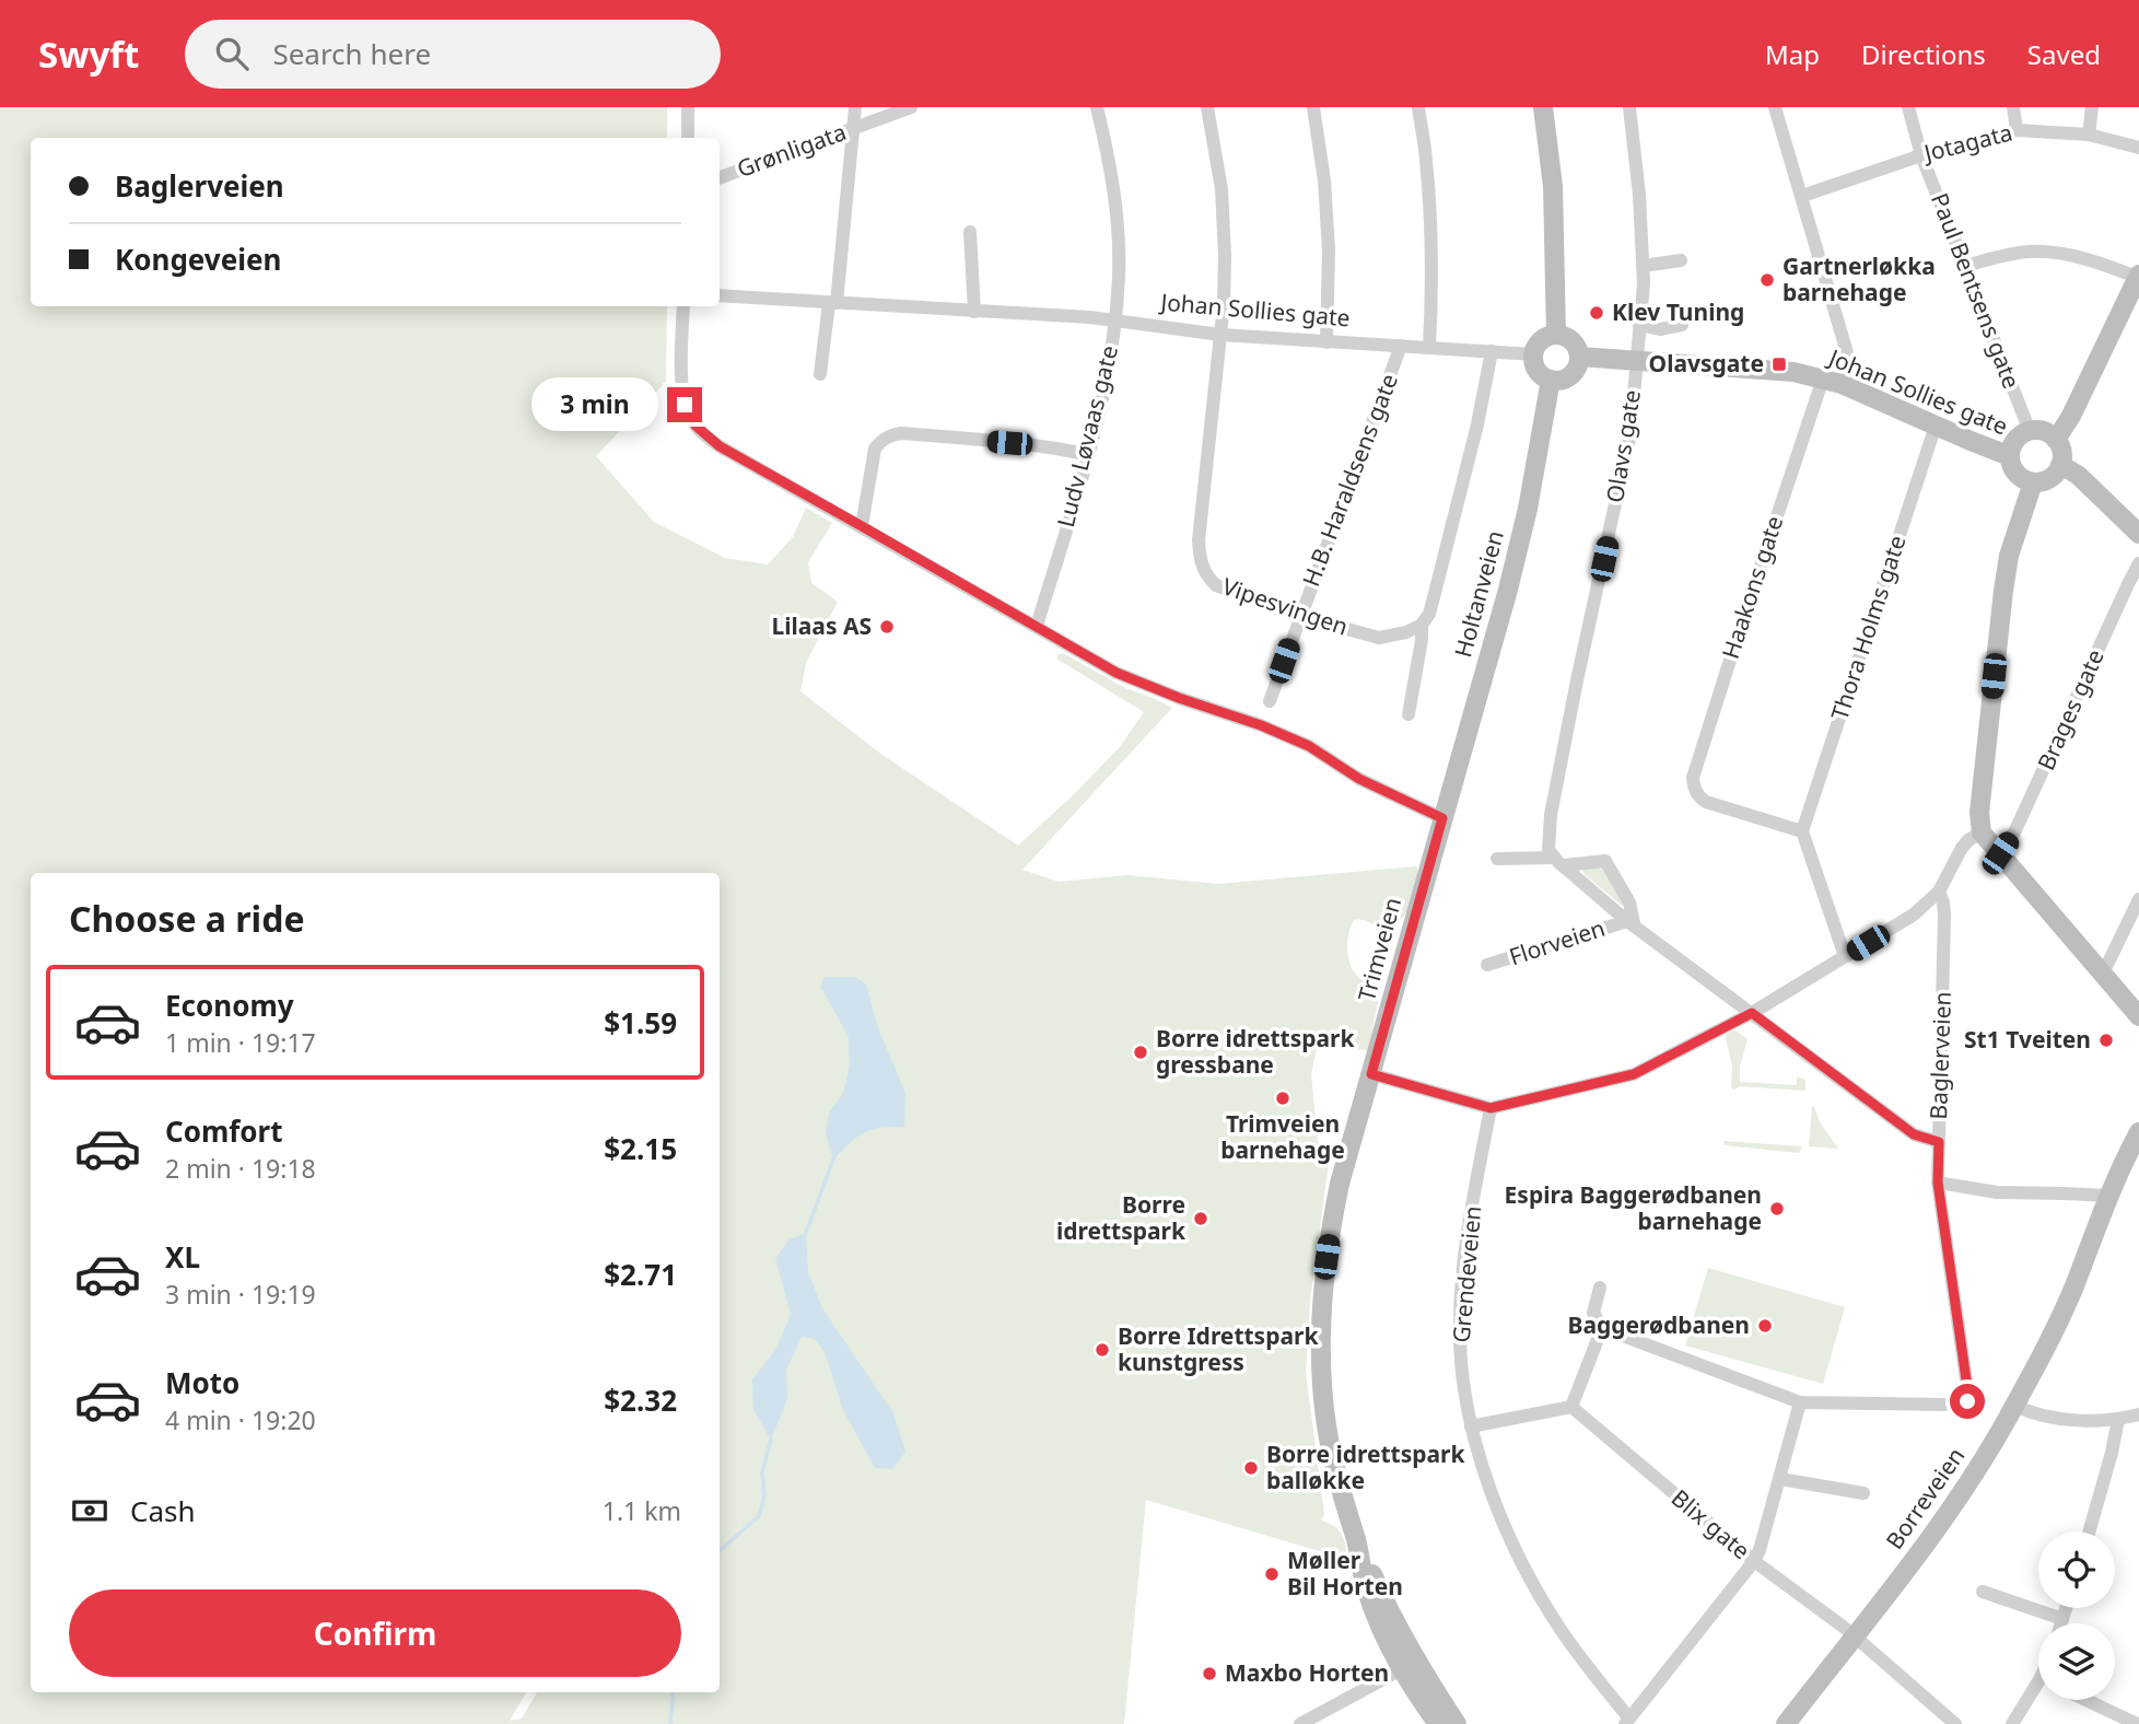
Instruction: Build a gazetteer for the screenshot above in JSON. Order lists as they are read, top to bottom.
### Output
{
  "streets": {
    "main road": [
      "Johan Sollies gate",
      "Holtanveien",
      "Trimveien",
      "Borreveien"
    ],
    "street": [
      "Jotagata",
      "Grønligata",
      "Paul Bentsens gate",
      "Ludv Løvaas gate",
      "Olavs gate",
      "H.B. Haraldsens gate",
      "Haakons gate",
      "Vipesvingen",
      "Thora Holms gate",
      "Brages gate",
      "Florveien",
      "Baglerveien",
      "Grendeveien",
      "Blix gate"
    ]
  },
  "crossings": [
    ["Jotagata", "Paul Bentsens gate"],
    ["Jotagata", "Haakons gate"],
    ["Paul Bentsens gate", "Johan Sollies gate"],
    ["Johan Sollies gate", "Ludv Løvaas gate"],
    ["Johan Sollies gate", "Olavs gate"],
    ["Johan Sollies gate", "H.B. Haraldsens gate"],
    ["Johan Sollies gate", "Haakons gate"],
    ["Johan Sollies gate", "Holtanveien"],
    ["Johan Sollies gate", "Vipesvingen"],
    ["Johan Sollies gate", "Thora Holms gate"],
    ["H.B. Haraldsens gate", "Vipesvingen"],
    ["Haakons gate", "Thora Holms gate"],
    ["Holtanveien", "Trimveien"],
    ["Baglerveien", "Grendeveien"],
    ["Grendeveien", "Blix gate"],
    ["Borreveien", "Blix gate"]
  ],
  "places": {
    "other": [
      "Gartnerløkka barnehage",
      "Klev Tuning",
      "Lilaas AS",
      "St1 Tveiten",
      "Borre idrettspark gressbane",
      "Trimveien barnehage",
      "Espira Baggerødbanen barnehage",
      "Borre idrettspark",
      "Baggerødbanen",
      "Borre Idrettspark kunstgress",
      "Borre idrettspark balløkke",
      "Møller Bil Horten",
      "Maxbo Horten"
    ],
    "transit": ["Olavsgate"]
  },
  "page": {
    "header": "Swyft",
    "search": "Search here",
    "nav": ["Map", "Directions", "Saved"],
    "banner": ["Baglerveien", "Kongeveien"],
    "bubble": "3 min",
    "heading": "Choose a ride",
    "list": [
      {
        "name": "Economy",
        "note": "1 min · 19:17",
        "value": "$1.59"
      },
      {
        "name": "Comfort",
        "note": "2 min · 19:18",
        "value": "$2.15"
      },
      {
        "name": "XL",
        "note": "3 min · 19:19",
        "value": "$2.71"
      },
      {
        "name": "Moto",
        "note": "4 min · 19:20",
        "value": "$2.32"
      }
    ],
    "pay": ["Cash", "1.1 km"],
    "buttons": "Confirm"
  }
}
